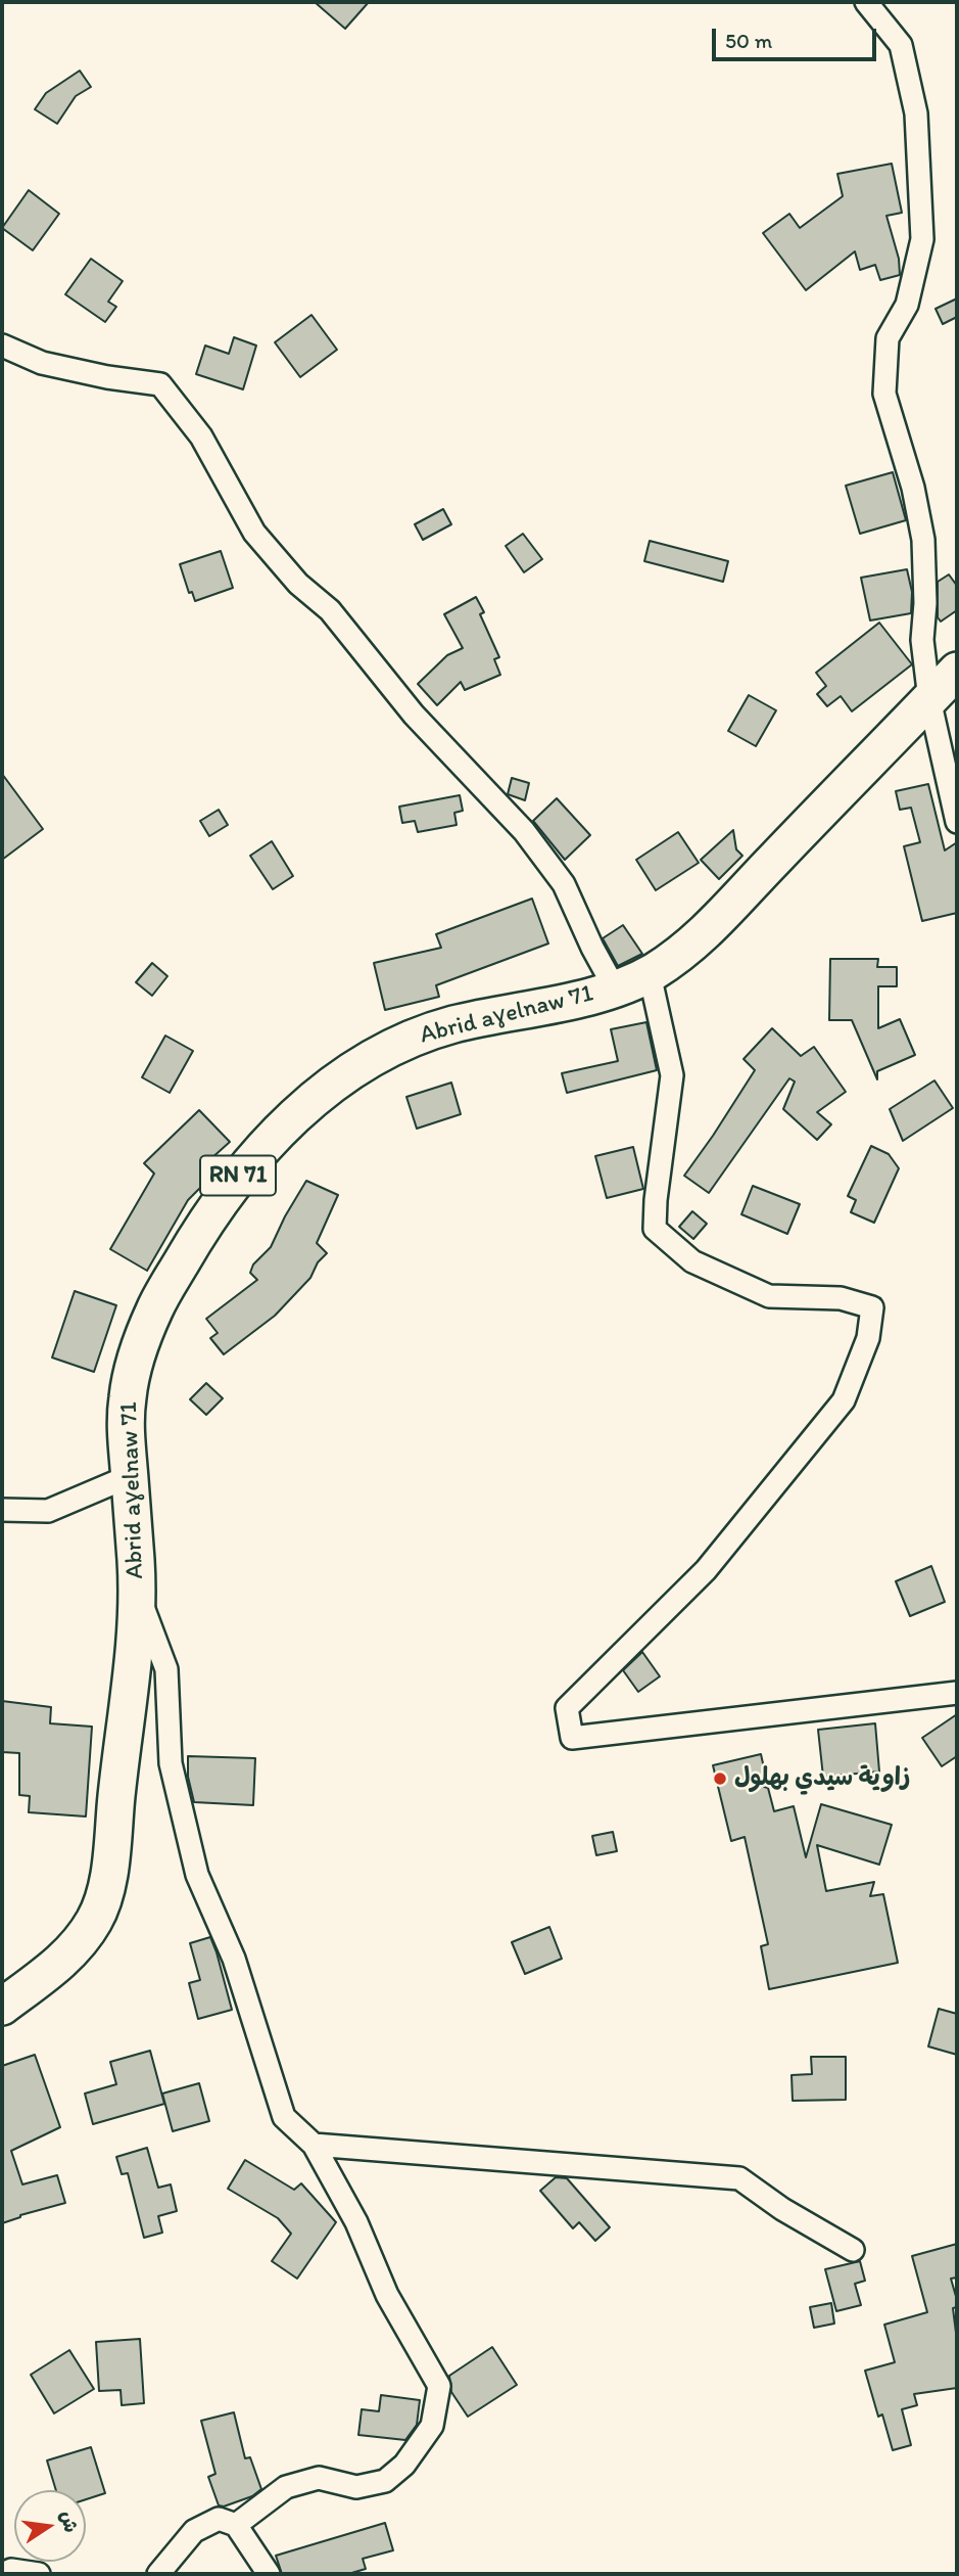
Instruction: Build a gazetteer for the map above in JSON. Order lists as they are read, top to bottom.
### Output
{
  "streets": {
    "main road": ["Abrid aɣelnaw 71", "RN 71"]
  },
  "places": ["زاوية سيدي بهلول"],
  "scale_bar": "50 m",
  "north": "right"
}
